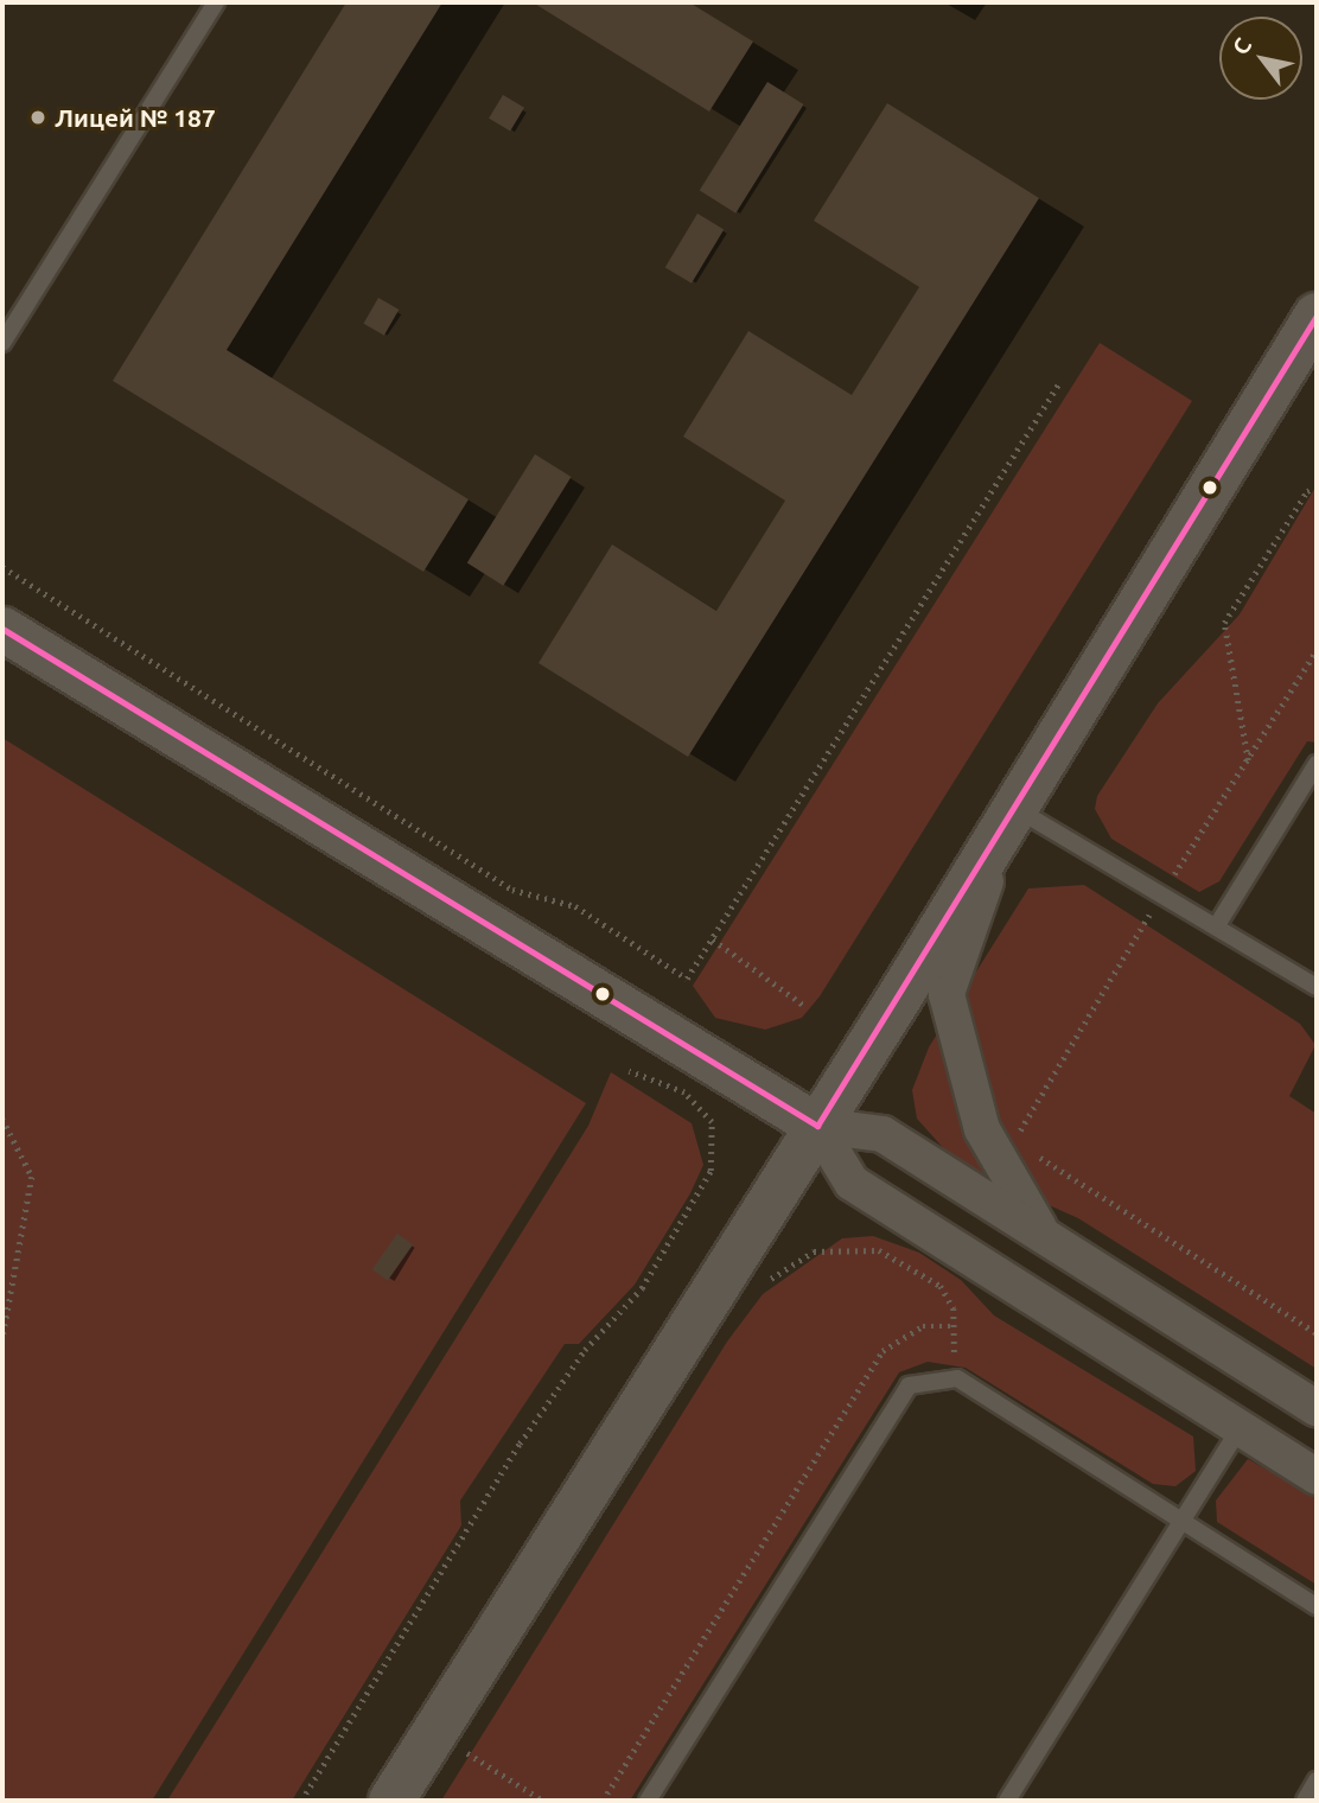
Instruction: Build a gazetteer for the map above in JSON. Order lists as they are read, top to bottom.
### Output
{
  "places": ["Лицей № 187"],
  "north": "top left"
}
